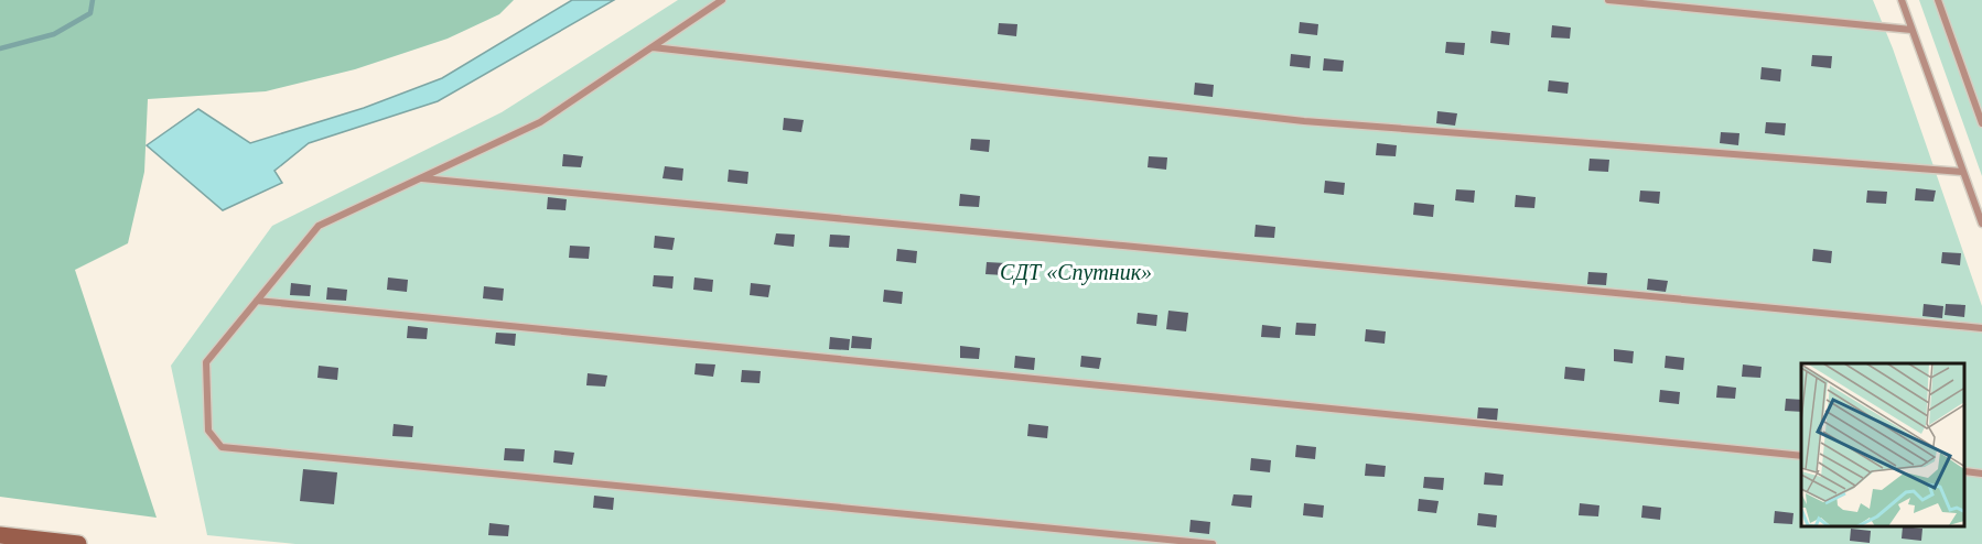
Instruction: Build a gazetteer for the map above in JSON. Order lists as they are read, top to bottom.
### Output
{
  "parks": ["СДТ «Спутник»"]
}
